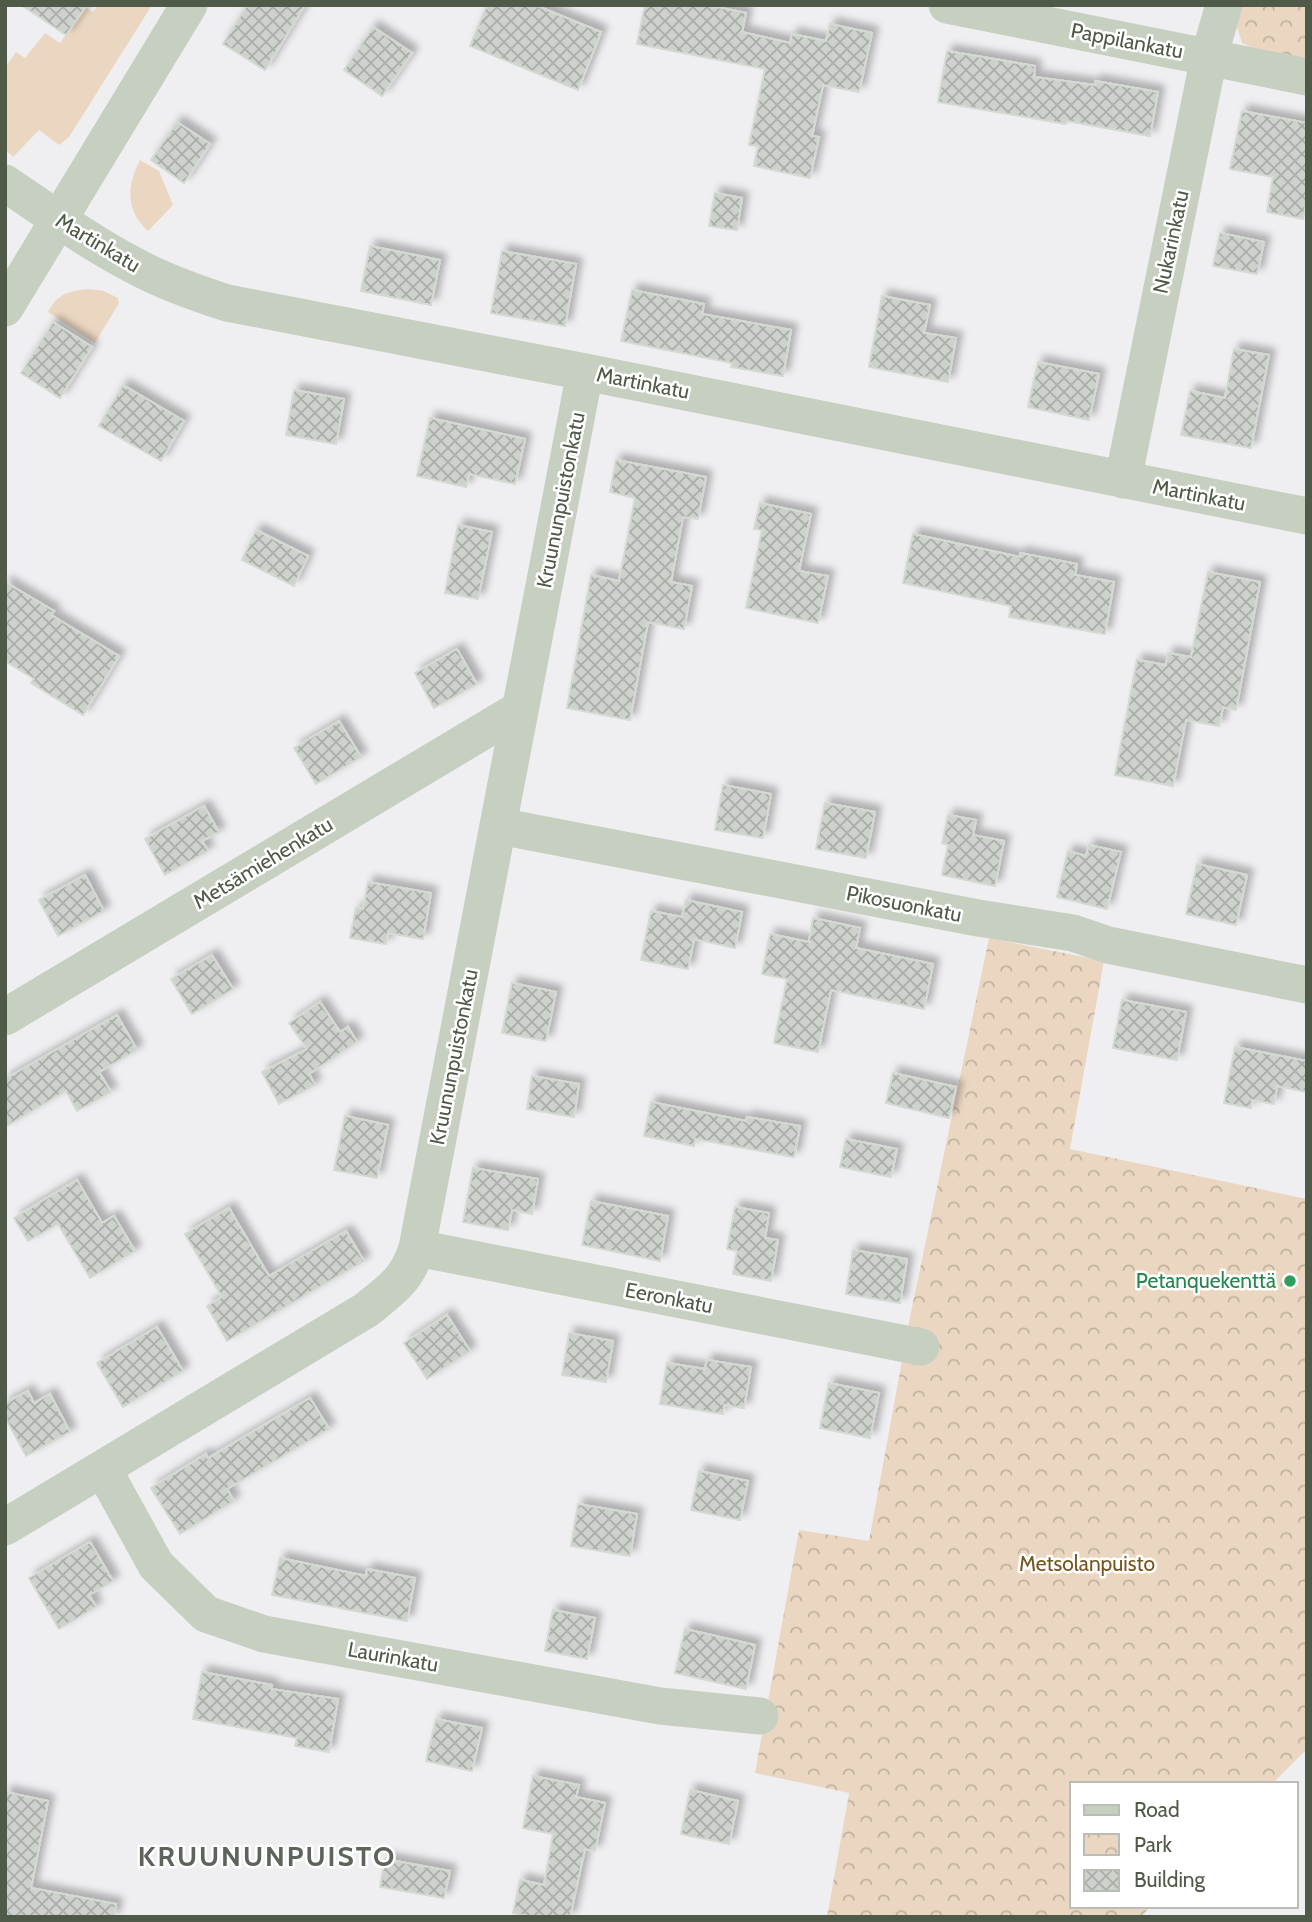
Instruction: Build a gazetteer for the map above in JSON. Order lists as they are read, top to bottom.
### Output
{
  "streets": {
    "street": [
      "Pappilankatu",
      "Nukarinkatu",
      "Martinkatu",
      "Kruununpuistonkatu",
      "Metsämiehenkatu",
      "Pikosuonkatu",
      "Eeronkatu",
      "Laurinkatu"
    ]
  },
  "crossings": [
    ["Pappilankatu", "Nukarinkatu"],
    ["Nukarinkatu", "Martinkatu"],
    ["Martinkatu", "Kruununpuistonkatu"],
    ["Kruununpuistonkatu", "Metsämiehenkatu"],
    ["Kruununpuistonkatu", "Pikosuonkatu"],
    ["Kruununpuistonkatu", "Eeronkatu"],
    ["Kruununpuistonkatu", "Laurinkatu"]
  ],
  "districts": ["KRUUNUNPUISTO"],
  "parks": ["Metsolanpuisto"],
  "places": ["Petanquekenttä"],
  "legend": ["Road", "Park", "Building"]
}
